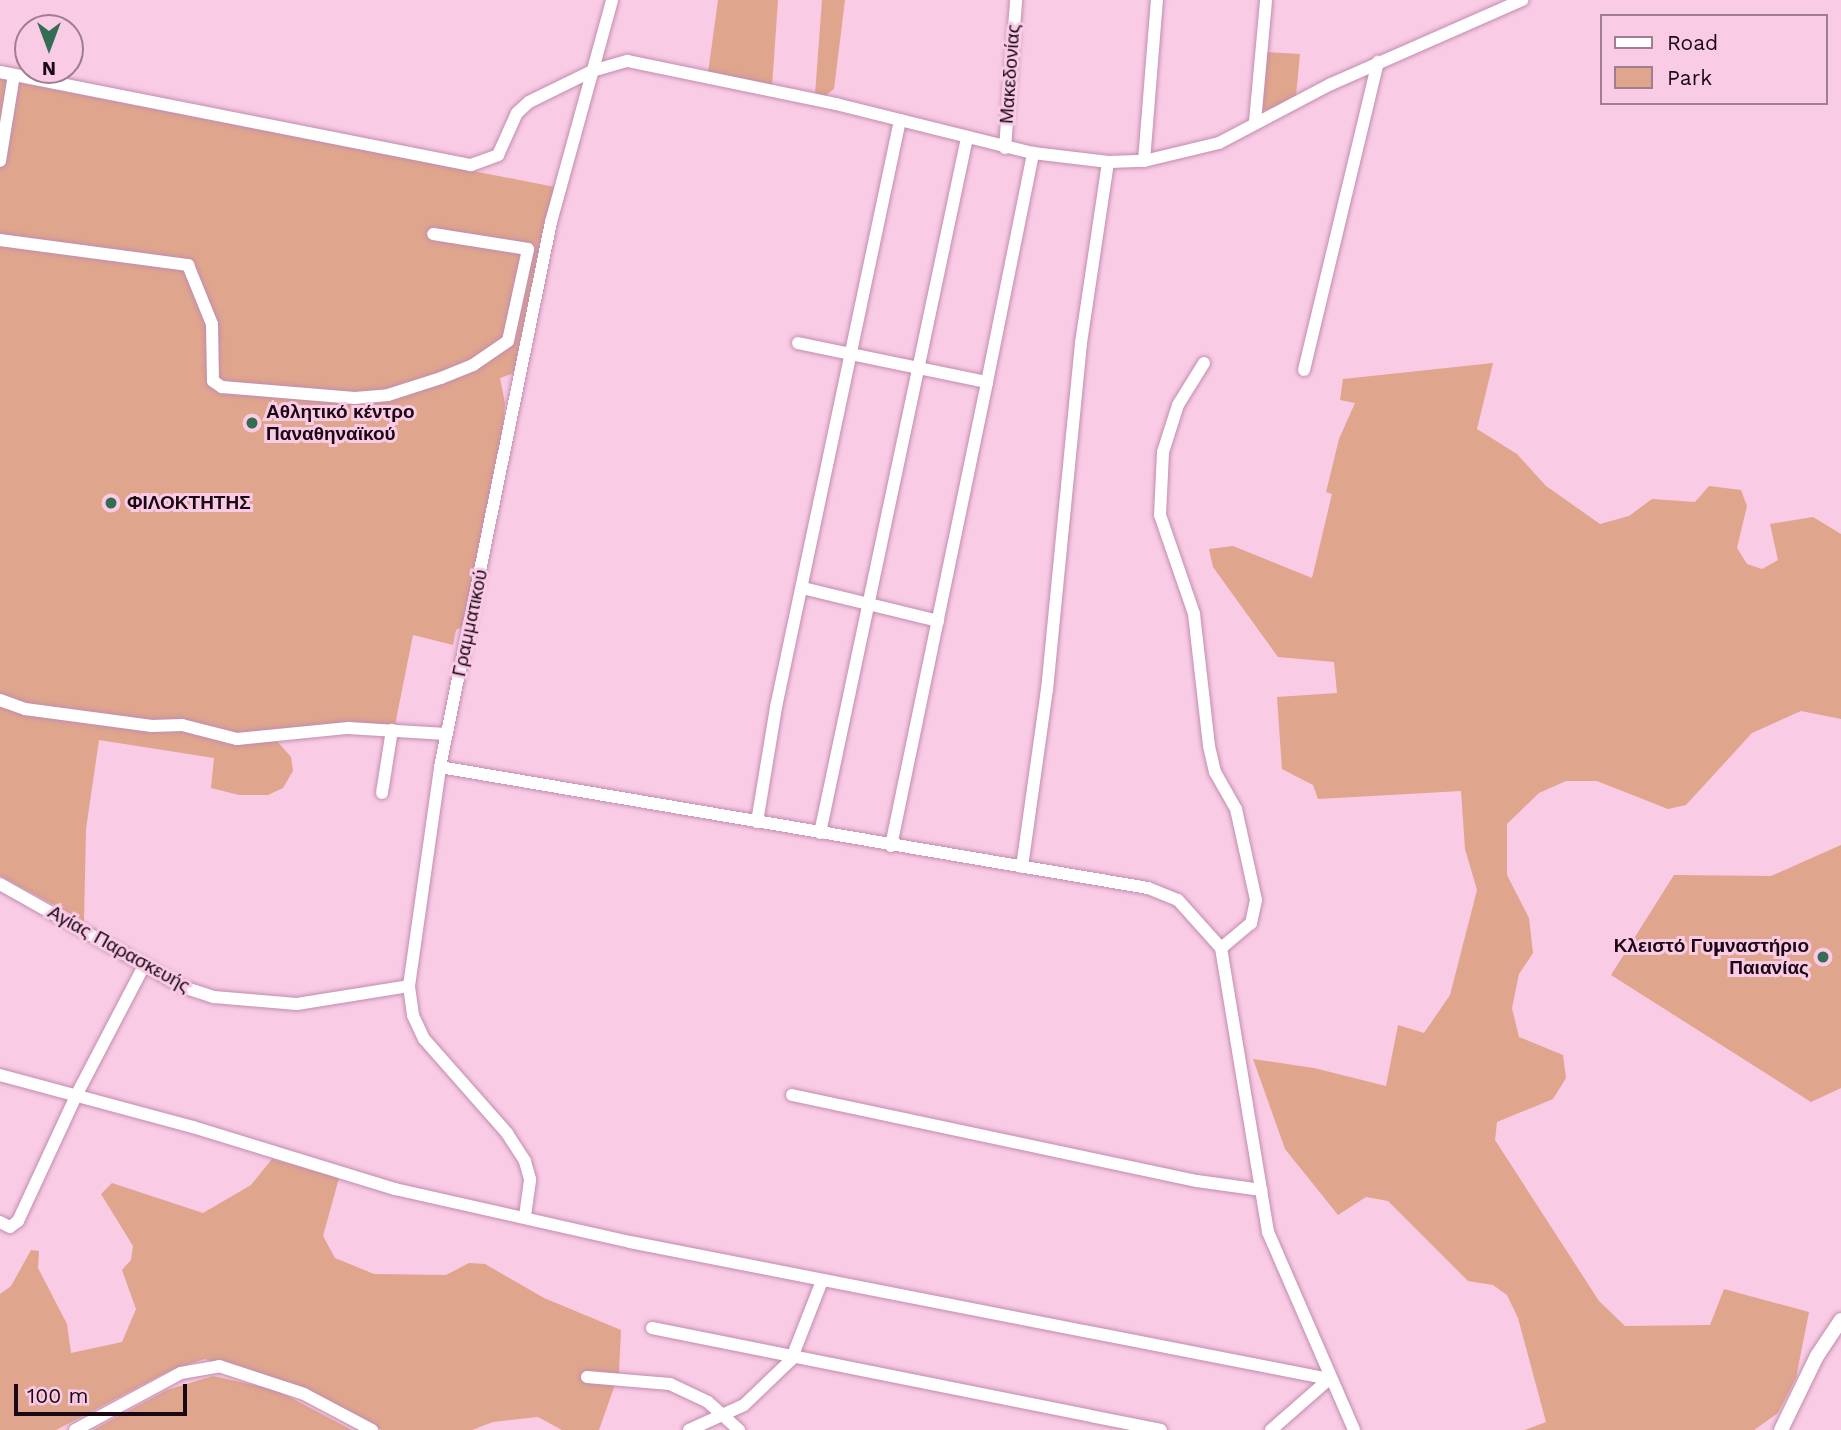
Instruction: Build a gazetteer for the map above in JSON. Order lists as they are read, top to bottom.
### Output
{
  "streets": {
    "street": ["Μακεδονίας", "Γραμματικού", "Αγίας Παρασκευής"]
  },
  "crossings": [
    ["Γραμματικού", "Αγίας Παρασκευής"]
  ],
  "places": ["Αθλητικό κέντρο Παναθηναϊκού", "ΦΙΛΟΚΤΗΤΗΣ", "Κλειστό Γυμναστήριο Παιανίας"],
  "legend": ["Road", "Park"],
  "scale_bar": "100 m",
  "north": "bottom"
}
